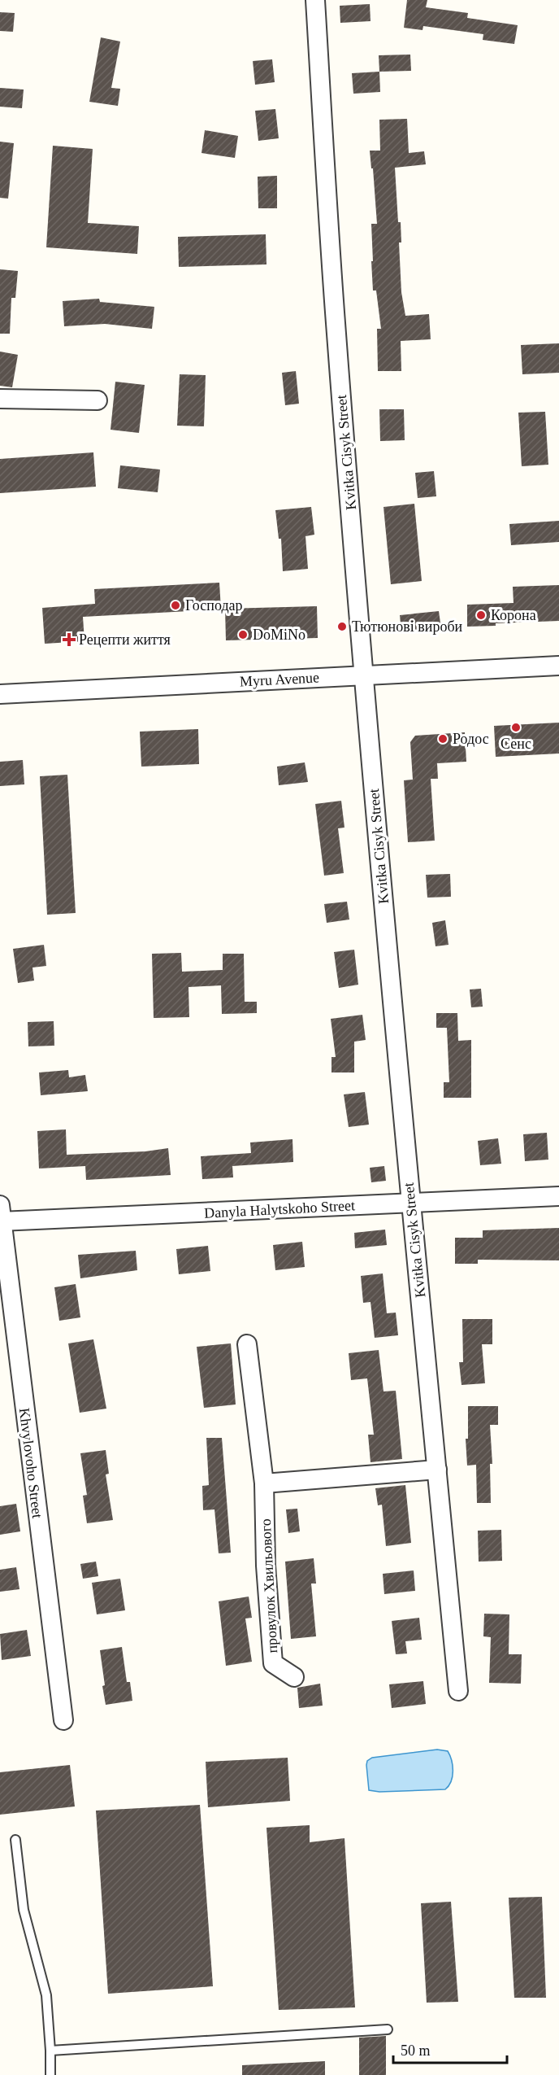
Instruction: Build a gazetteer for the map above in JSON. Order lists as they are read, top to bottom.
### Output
{
  "streets": {
    "street": [
      "Kvitka Cisyk Street",
      "Myru Avenue",
      "Danyla Halytskoho Street",
      "Khvylovoho Street",
      "провулок Хвильового"
    ]
  },
  "crossings": [
    ["Kvitka Cisyk Street", "Myru Avenue"],
    ["Kvitka Cisyk Street", "Danyla Halytskoho Street"],
    ["Danyla Halytskoho Street", "Khvylovoho Street"]
  ],
  "places": {
    "other": [
      "Господар",
      "Корона",
      "Тютюнові вироби",
      "DoMiNo",
      "Сенс",
      "Родос"
    ],
    "health": ["Рецепти життя"]
  },
  "scale_bar": "50 m"
}
